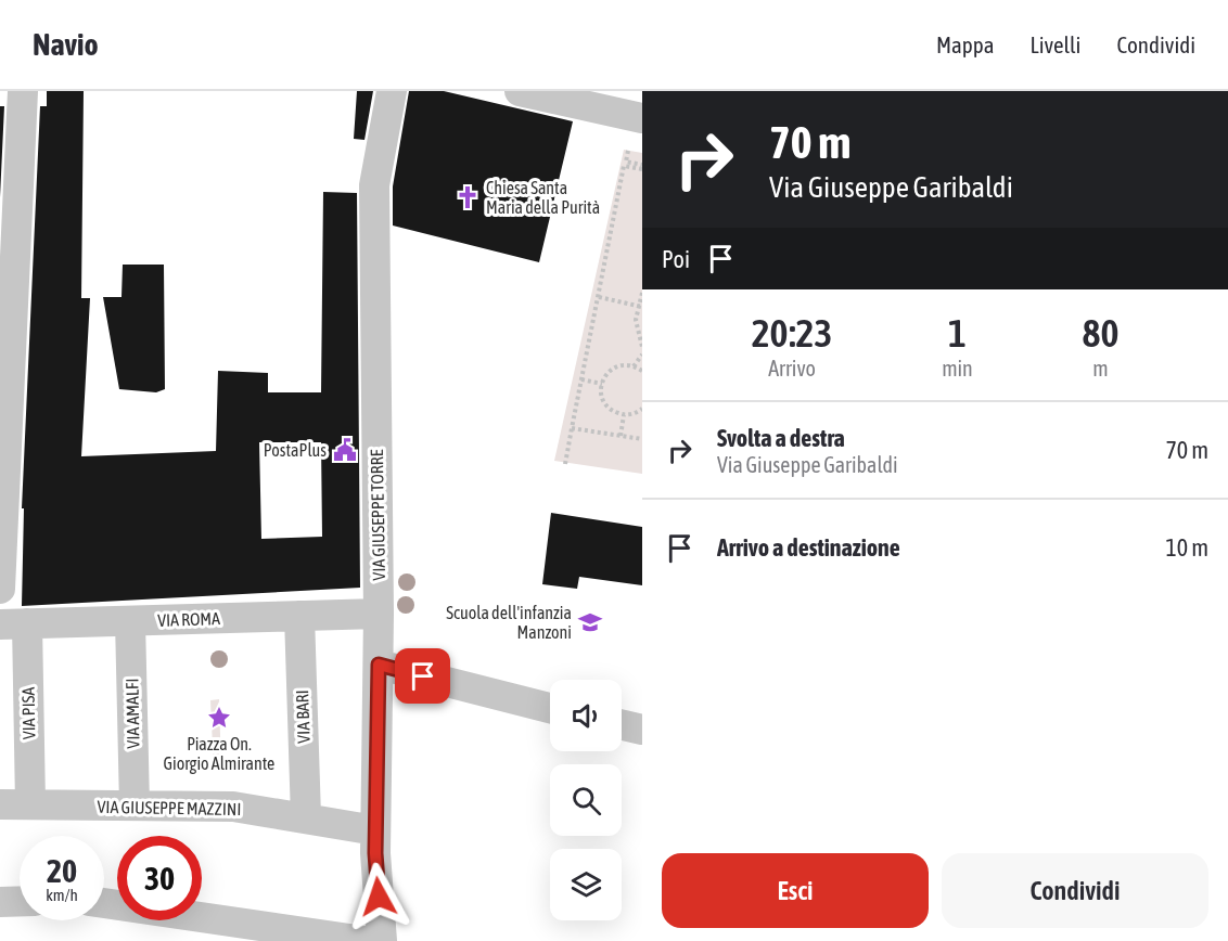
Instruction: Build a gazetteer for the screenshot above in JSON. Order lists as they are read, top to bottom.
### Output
{
  "streets": {
    "street": [
      "VIA GIUSEPPE TORRE",
      "VIA ROMA",
      "VIA PISA",
      "VIA AMALFI",
      "VIA BARI",
      "VIA GIUSEPPE MAZZINI"
    ]
  },
  "crossings": [
    ["VIA GIUSEPPE TORRE", "VIA ROMA"],
    ["VIA GIUSEPPE TORRE", "VIA GIUSEPPE MAZZINI"],
    ["VIA ROMA", "VIA PISA"],
    ["VIA ROMA", "VIA AMALFI"],
    ["VIA ROMA", "VIA BARI"],
    ["VIA PISA", "VIA GIUSEPPE MAZZINI"],
    ["VIA AMALFI", "VIA GIUSEPPE MAZZINI"],
    ["VIA BARI", "VIA GIUSEPPE MAZZINI"]
  ],
  "places": {
    "church": ["Chiesa Santa Maria della Purità"],
    "public building": ["PostaPlus"],
    "school or university": ["Scuola dell'infanzia Manzoni"],
    "place": ["Piazza On. Giorgio Almirante"]
  },
  "page": {
    "header": "Navio",
    "nav": ["Mappa", "Livelli", "Condividi"],
    "turn": ["70 m", "Via Giuseppe Garibaldi"],
    "then": "Poi",
    "eta": [
      "20:23",
      "Arrivo",
      "1",
      "min",
      "80",
      "m"
    ],
    "list": [
      {
        "name": "Svolta a destra",
        "note": "Via Giuseppe Garibaldi",
        "value": "70 m"
      },
      {
        "name": "Arrivo a destinazione",
        "value": "10 m"
      }
    ],
    "speed": "20 km/h",
    "limit": "30",
    "buttons": ["Esci", "Condividi"]
  }
}
